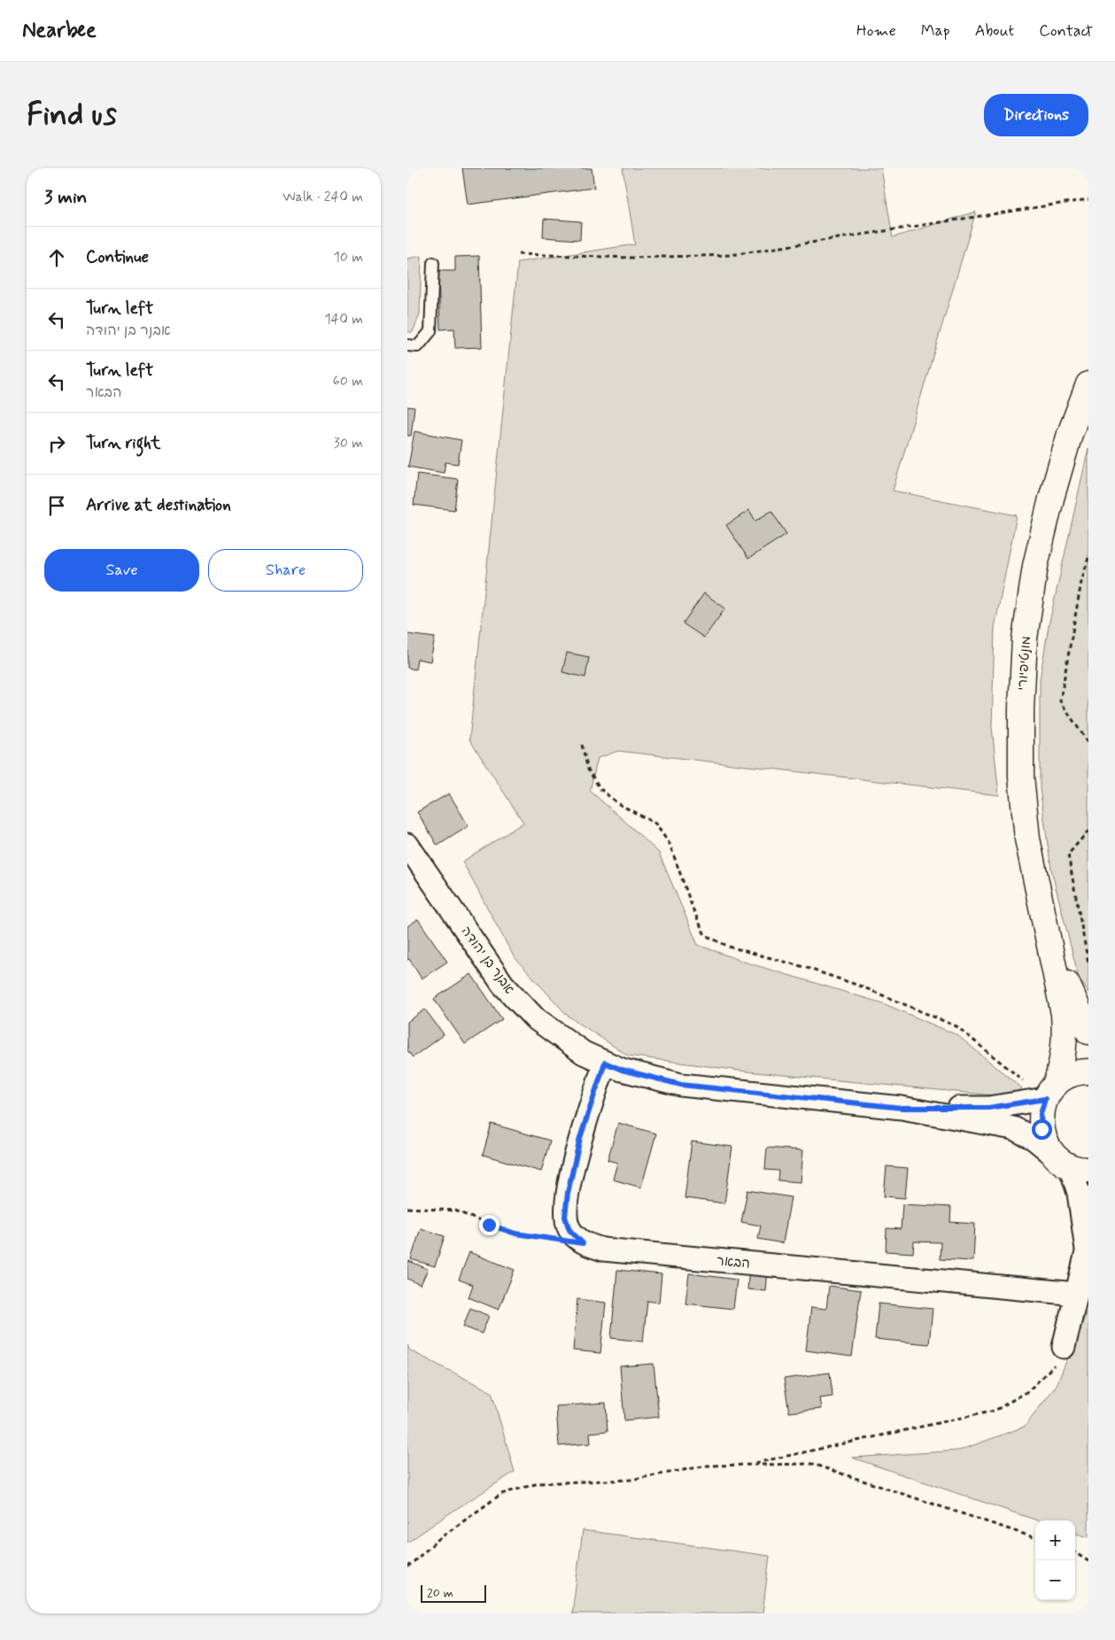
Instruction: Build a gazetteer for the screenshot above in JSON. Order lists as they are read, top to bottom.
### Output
{
  "streets": {
    "street": ["מונטיפיורי", "אבנר בן יהודה", "הבאר"]
  },
  "crossings": [
    ["מונטיפיורי", "אבנר בן יהודה"]
  ],
  "scale_bar": "20 m",
  "page": {
    "header": "Nearbee",
    "nav": [
      "Home",
      "Map",
      "About",
      "Contact"
    ],
    "buttons": [
      "Directions",
      ["Save", "Share"]
    ],
    "title": "Find us",
    "heading": ["3 min", "Walk · 240 m"],
    "list": [
      ["Continue", "10 m"],
      ["Turn left", "אבנר בן יהודה", "140 m"],
      ["Turn left", "הבאר", "60 m"],
      ["Turn right", "30 m"],
      "Arrive at destination"
    ],
    "map_buttons": ["+", "−"],
    "scale": "20 m"
  }
}
